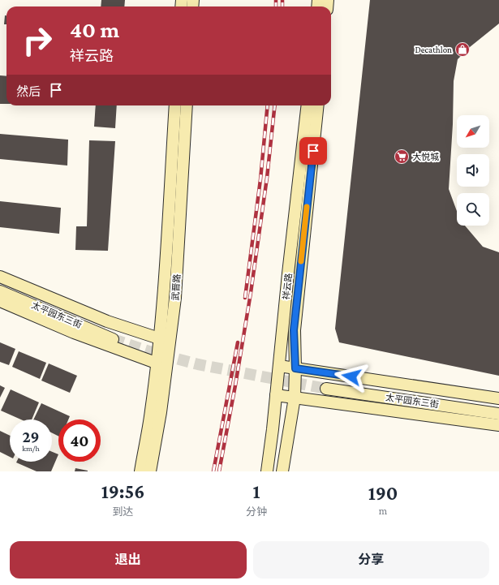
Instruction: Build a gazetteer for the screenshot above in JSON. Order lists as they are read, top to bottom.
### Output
{
  "streets": {
    "street": ["祥云路", "武晋路", "太平园东三街"]
  },
  "places": {
    "shop": ["Decathlon"],
    "supermarket": ["大悦城"]
  },
  "north": "bottom left",
  "page": {
    "turn": ["40 m", "祥云路"],
    "then": "然后",
    "speed": "29 km/h",
    "limit": "40",
    "eta": [
      "19:56",
      "到达",
      "1",
      "分钟",
      "190",
      "m"
    ],
    "buttons": ["退出", "分享"]
  }
}
